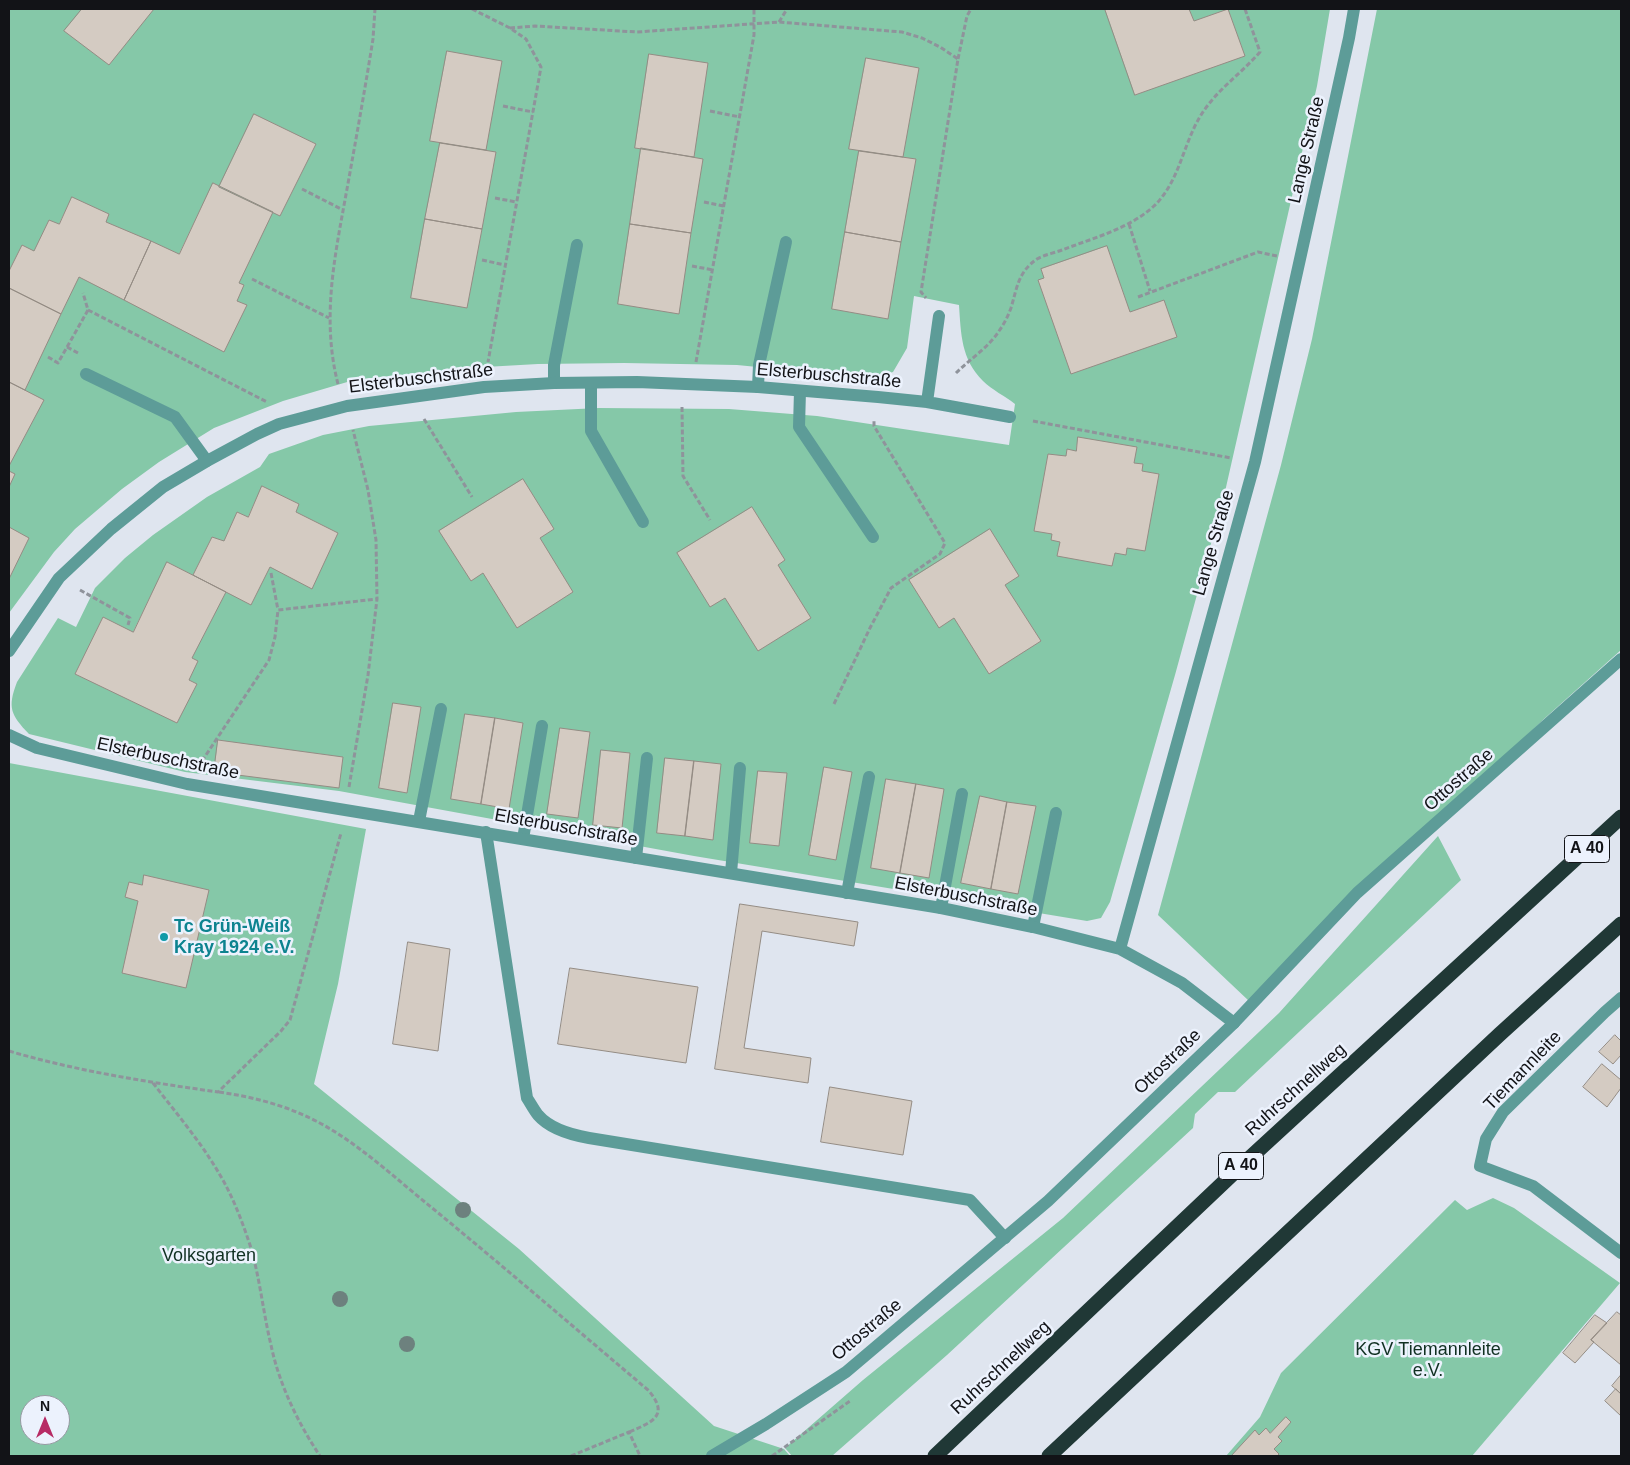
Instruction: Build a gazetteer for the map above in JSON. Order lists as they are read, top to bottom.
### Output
{
  "streets": {
    "highway": ["A 40", "Ruhrschnellweg"],
    "street": [
      "Lange Straße",
      "Elsterbuschstraße",
      "Ottostraße",
      "Tiemannleite"
    ]
  },
  "crossings": [
    ["Lange Straße", "Elsterbuschstraße"]
  ],
  "parks": ["Volksgarten", "KGV Tiemannleite e.V."],
  "places": ["Tc Grün-Weiß Kray 1924 e.V."],
  "north": "top"
}
